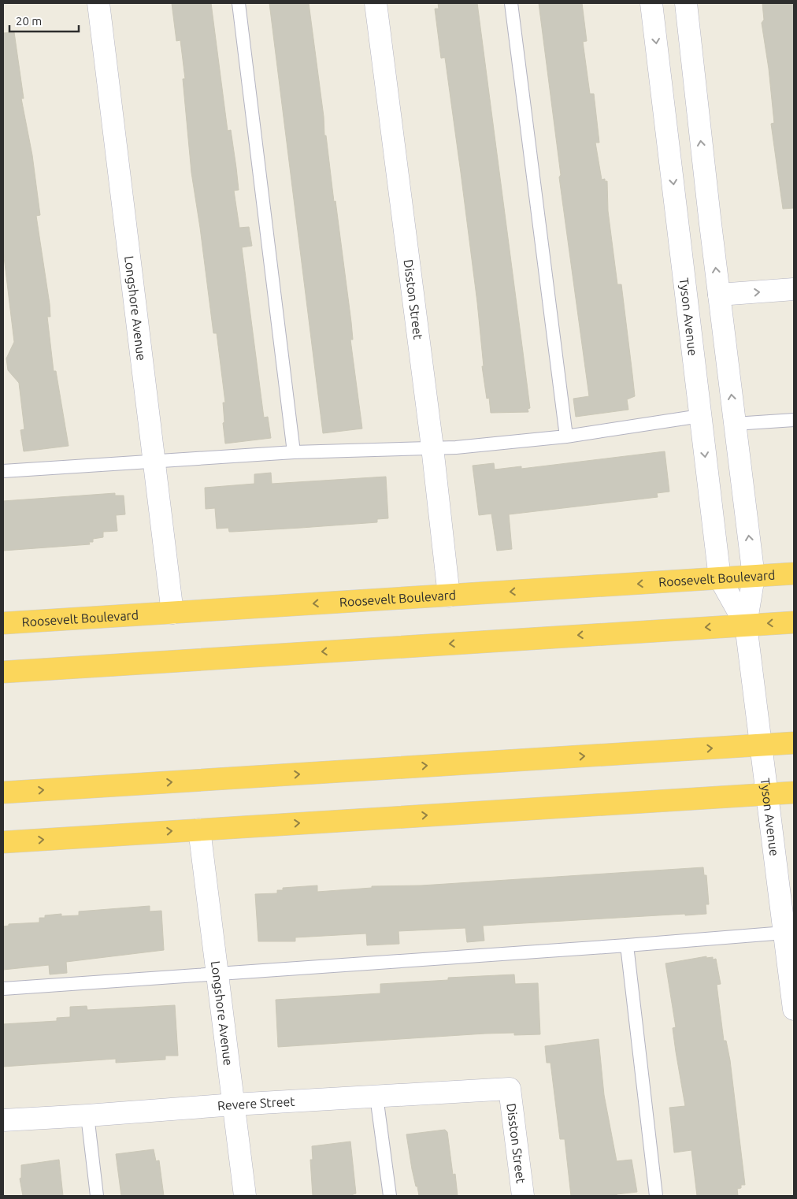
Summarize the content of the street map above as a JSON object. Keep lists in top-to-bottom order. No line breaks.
{"streets":{"highway":["Roosevelt Boulevard"],"street":["Disston Street","Longshore Avenue","Tyson Avenue","Revere Street"]},"crossings":[["Disston Street","Roosevelt Boulevard"],["Disston Street","Revere Street"],["Longshore Avenue","Roosevelt Boulevard"],["Longshore Avenue","Revere Street"],["Tyson Avenue","Roosevelt Boulevard"]],"scale_bar":"20 m"}
